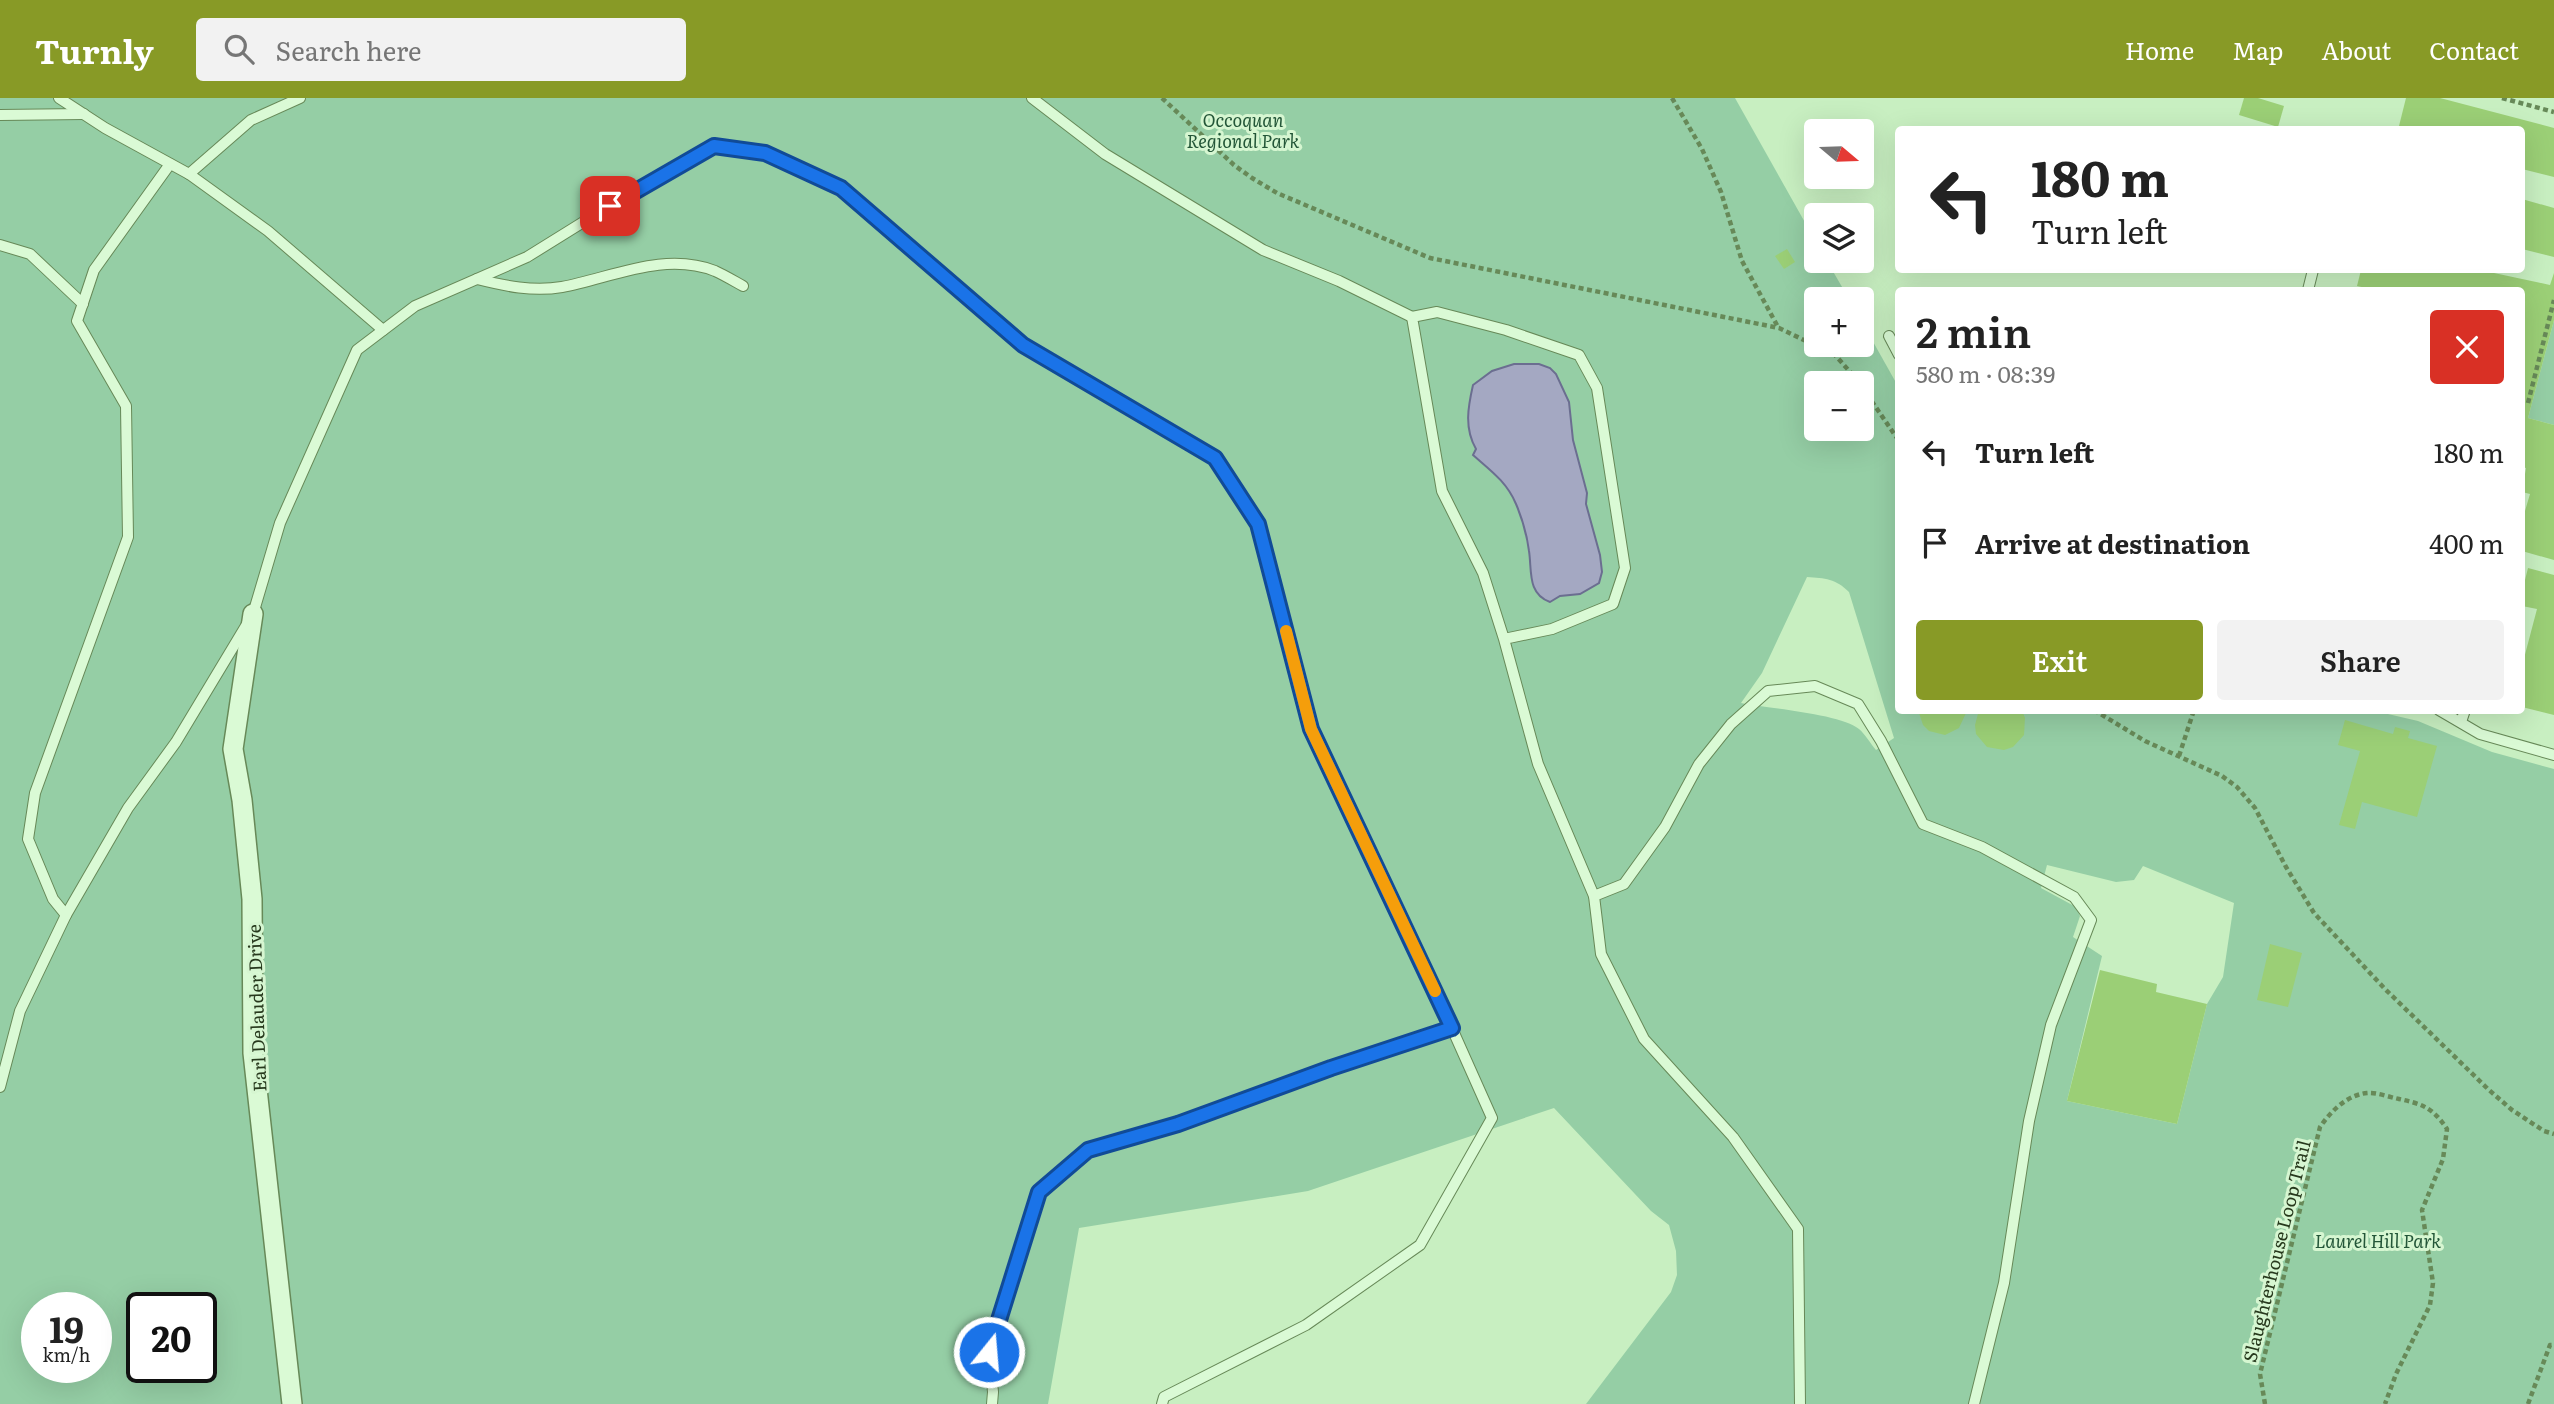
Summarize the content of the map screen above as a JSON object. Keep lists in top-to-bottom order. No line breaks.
{"streets":{"street":["Earl Delauder Drive"],"path":["Slaughterhouse Loop Trail"]},"parks":["Occoquan Regional Park","Laurel Hill Park"],"north":"right","page":{"header":"Turnly","search":"Search here","nav":["Home","Map","About","Contact"],"map_buttons":["+","−"],"turn":["180 m","Turn left"],"heading":["2 min","580 m · 08:39"],"list":[{"name":"Turn left","value":"180 m"},{"name":"Arrive at destination","value":"400 m"}],"buttons":["Exit","Share"],"speed":"19 km/h","limit":"20"}}
